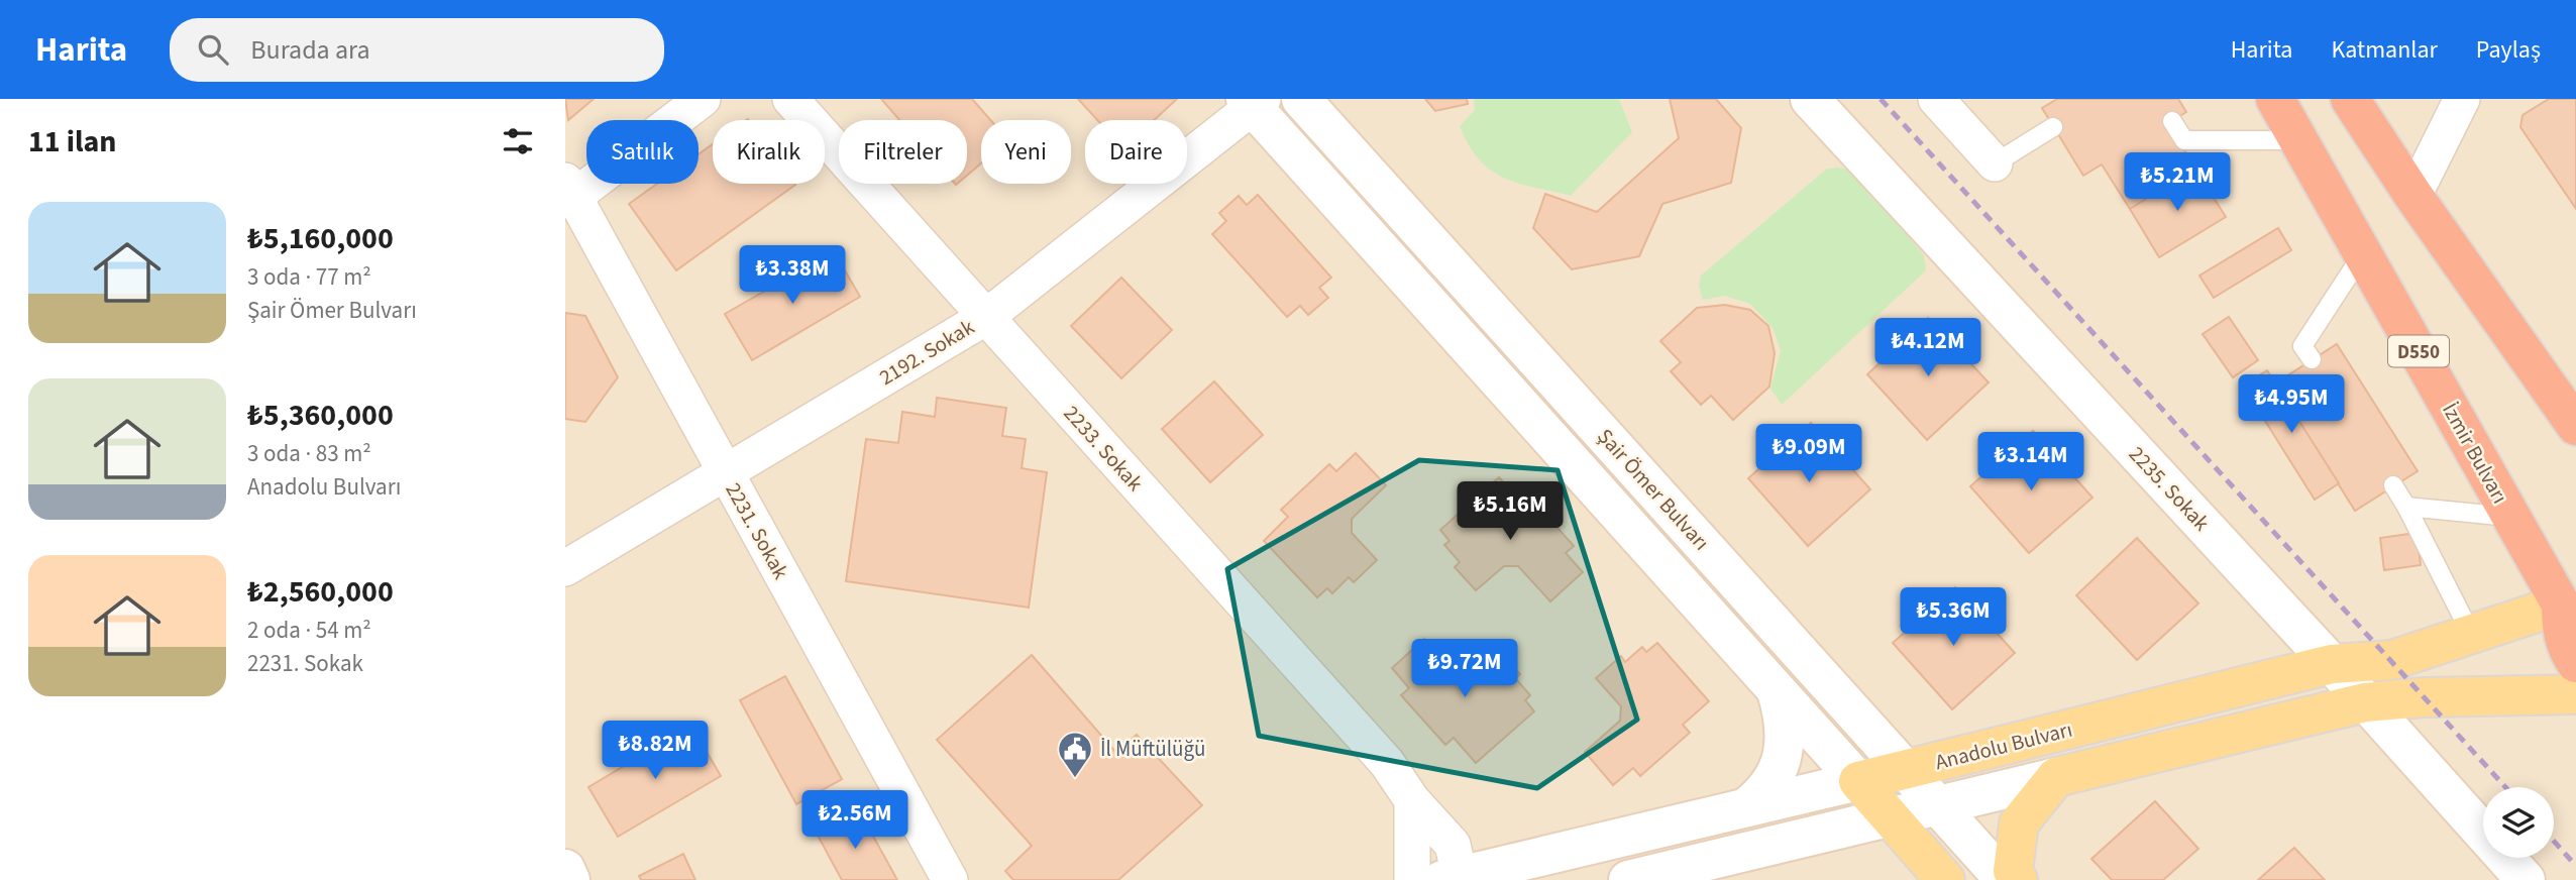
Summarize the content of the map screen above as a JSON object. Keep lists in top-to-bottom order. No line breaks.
{"streets":{"highway":["D550","İzmir Bulvarı"],"main road":["2235. Sokak","Şair Ömer Bulvarı","Anadolu Bulvarı"],"street":["2192. Sokak","2233. Sokak","2231. Sokak"]},"crossings":[["2192. Sokak","2233. Sokak"],["2192. Sokak","Şair Ömer Bulvarı"],["2192. Sokak","2231. Sokak"],["2233. Sokak","Anadolu Bulvarı"],["İzmir Bulvarı","Anadolu Bulvarı"],["2235. Sokak","Anadolu Bulvarı"],["Şair Ömer Bulvarı","Anadolu Bulvarı"]],"places":{"public building":["İl Müftülüğü"]},"page":{"header":"Harita","search":"Burada ara","nav":["Harita","Katmanlar","Paylaş"],"heading":"11 ilan","chip":["Satılık","Kiralık","Filtreler","Yeni","Daire"],"price":["₺5.21M","₺3.38M","₺4.12M","₺4.95M","₺9.09M","₺3.14M","₺5.16M","₺5.36M","₺9.72M","₺8.82M","₺2.56M"],"list":[{"name":"₺5,160,000","note":"3 oda · 77 m² · Şair Ömer Bulvarı"},{"name":"₺5,360,000","note":"3 oda · 83 m² · Anadolu Bulvarı"},{"name":"₺2,560,000","note":"2 oda · 54 m² · 2231. Sokak"}]}}
